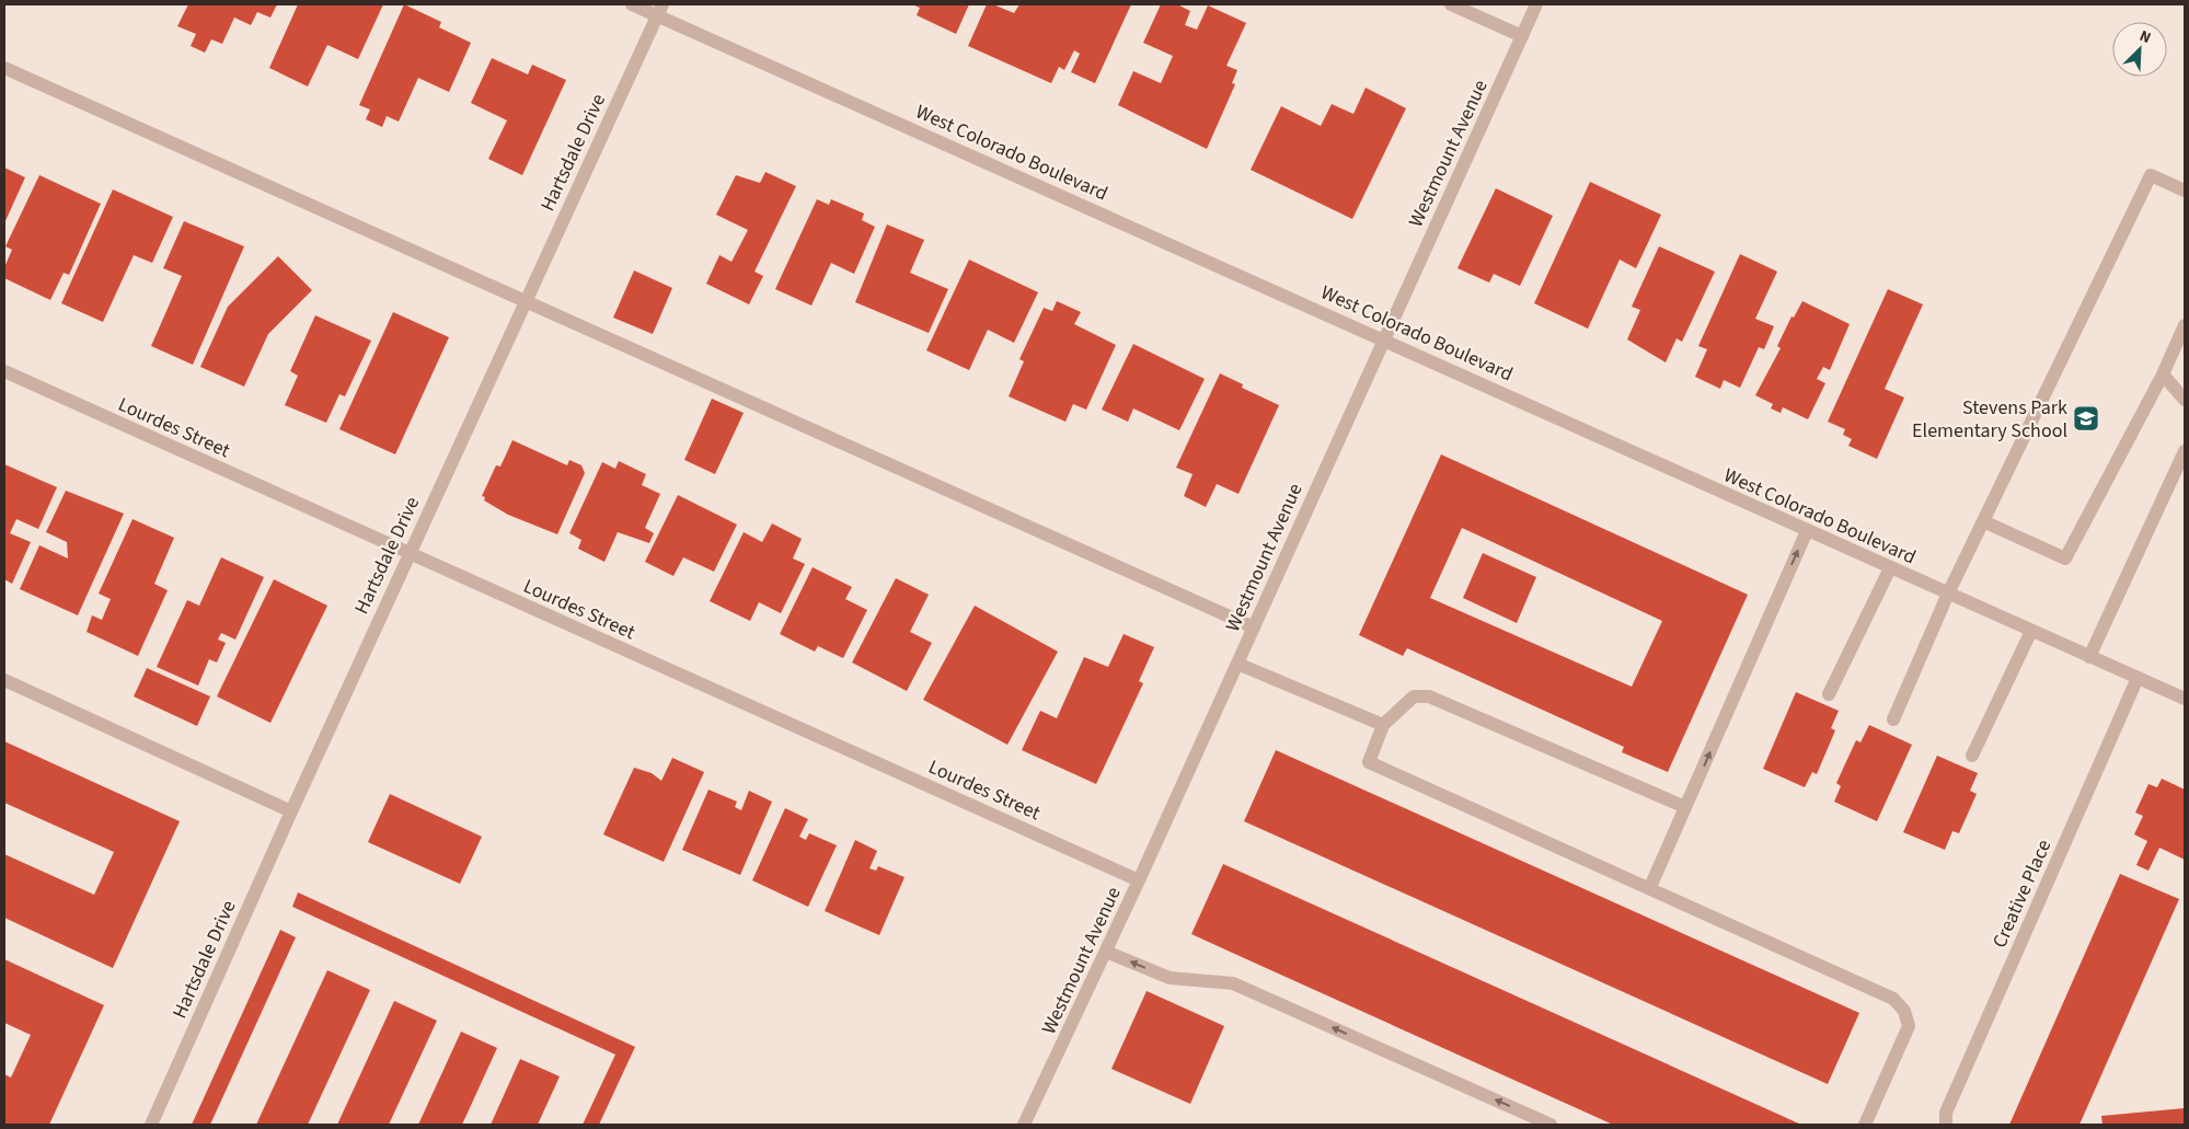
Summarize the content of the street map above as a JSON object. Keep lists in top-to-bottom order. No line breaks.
{"streets":{"street":["Hartsdale Drive","West Colorado Boulevard","Westmount Avenue","Lourdes Street","Creative Place"]},"crossings":[["Hartsdale Drive","West Colorado Boulevard"],["Hartsdale Drive","Lourdes Street"],["West Colorado Boulevard","Westmount Avenue"],["West Colorado Boulevard","Creative Place"],["Westmount Avenue","Lourdes Street"]],"places":{"school or university":["Stevens Park Elementary School"]},"north":"top right"}
